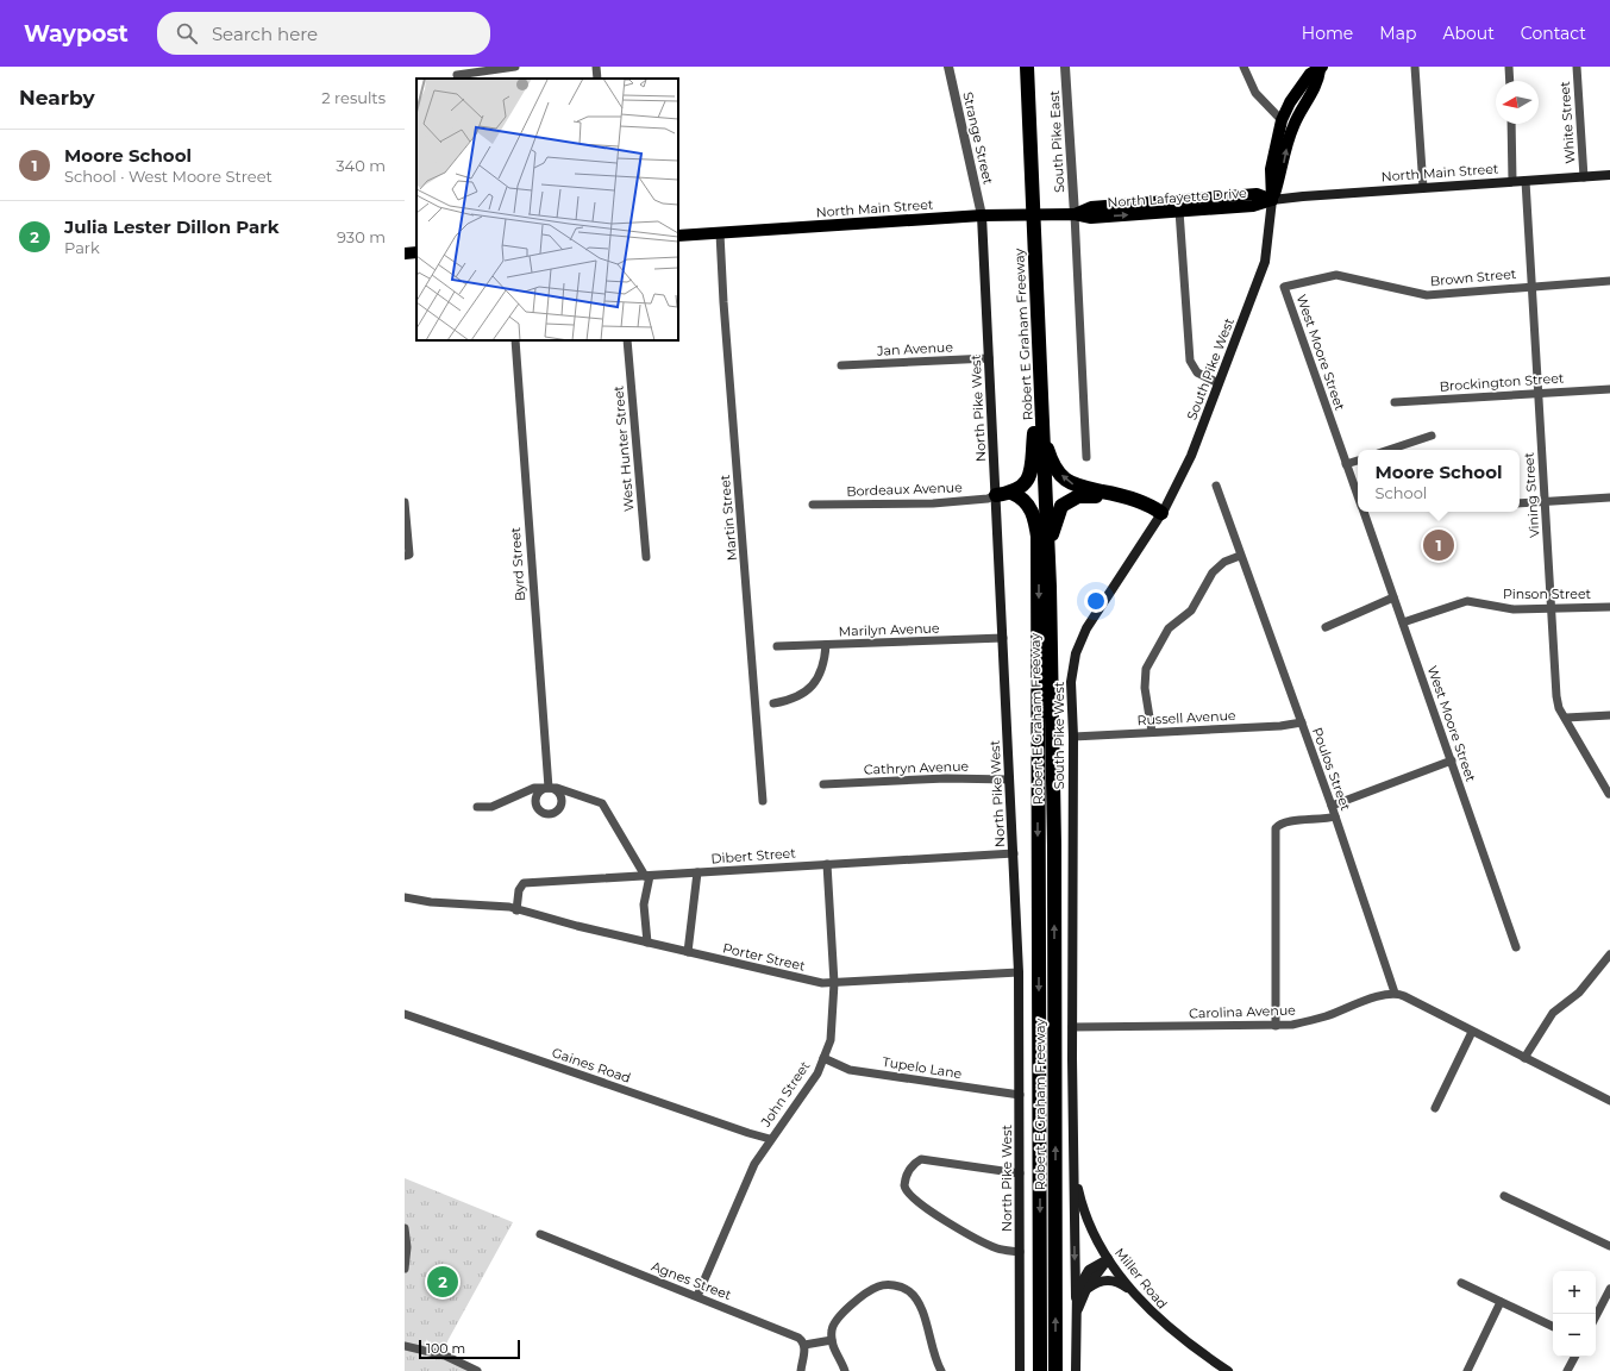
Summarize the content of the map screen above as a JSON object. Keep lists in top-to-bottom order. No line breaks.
{"streets":{"highway":["Robert E Graham Freeway"],"main road":["North Main Street","North Lafayette Drive","South Pike West","North Pike West","Miller Road"],"street":["White Street","Strange Street","South Pike East","Brown Street","Jan Avenue","West Moore Street","Brockington Street","West Hunter Street","Bordeaux Avenue","Vining Street","Martin Street","Byrd Street","Pinson Street","Marilyn Avenue","Russell Avenue","Cathryn Avenue","Poulos Street","Dibert Street","Porter Street","Carolina Avenue","Gaines Road","Tupelo Lane","John Street","Agnes Street"]},"crossings":[["White Street","North Main Street"],["Strange Street","North Main Street"],["Strange Street","North Pike West"],["South Pike East","North Main Street"],["South Pike East","North Lafayette Drive"],["North Main Street","North Lafayette Drive"],["North Main Street","South Pike West"],["North Main Street","North Pike West"],["North Main Street","Vining Street"],["North Main Street","Martin Street"],["North Lafayette Drive","South Pike West"],["Brown Street","West Moore Street"],["Brown Street","Vining Street"],["Jan Avenue","North Pike West"],["West Moore Street","Pinson Street"],["South Pike West","Russell Avenue"],["South Pike West","Carolina Avenue"],["South Pike West","Miller Road"],["Brockington Street","Vining Street"],["North Pike West","Bordeaux Avenue"],["North Pike West","Marilyn Avenue"],["North Pike West","Cathryn Avenue"],["North Pike West","Dibert Street"],["North Pike West","Porter Street"],["North Pike West","Tupelo Lane"],["Vining Street","Pinson Street"],["Russell Avenue","Poulos Street"],["Poulos Street","Carolina Avenue"],["Dibert Street","Porter Street"],["Dibert Street","John Street"],["Porter Street","John Street"],["Gaines Road","John Street"],["Tupelo Lane","John Street"],["John Street","Agnes Street"]],"scale_bar":"100 m","north":"left","page":{"header":"Waypost","search":"Search here","nav":["Home","Map","About","Contact"],"heading":["Nearby","2 results"],"list":[{"mark":"1","name":"Moore School","note":"School · West Moore Street","value":"340 m"},{"mark":"2","name":"Julia Lester Dillon Park","note":"Park","value":"930 m"}],"popup":["Moore School","School"],"pins":["1","2"],"map_buttons":["+","−"],"scale":"100 m"}}
